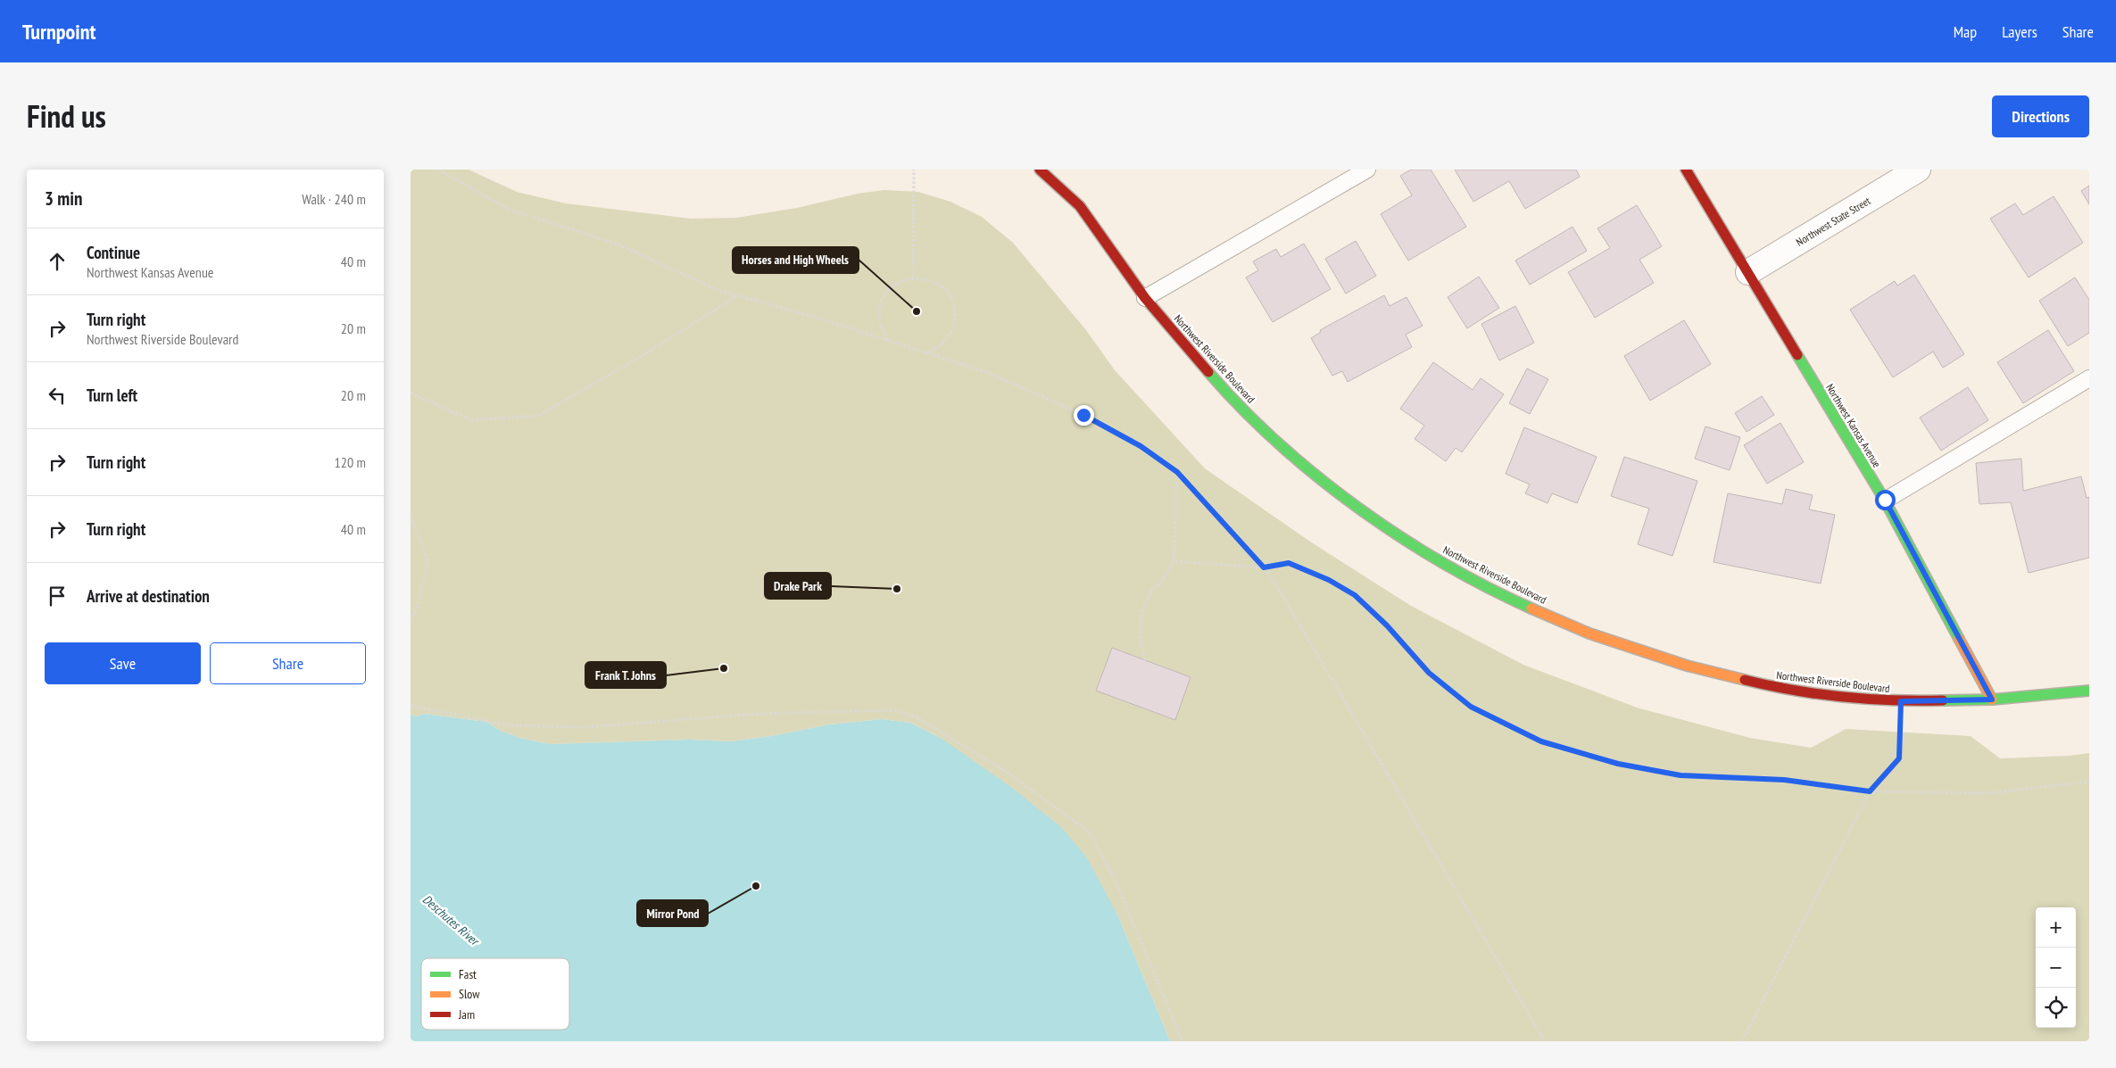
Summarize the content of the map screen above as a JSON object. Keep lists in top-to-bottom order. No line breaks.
{"streets":{"street":["Northwest State Street","Northwest Riverside Boulevard","Northwest Kansas Avenue"]},"crossings":[["Northwest State Street","Northwest Kansas Avenue"],["Northwest Riverside Boulevard","Northwest Kansas Avenue"]],"water":["Deschutes River"],"places":["Horses and High Wheels","Drake Park","Frank T. Johns","Mirror Pond"],"legend":["Fast","Slow","Jam"],"page":{"header":"Turnpoint","nav":["Map","Layers","Share"],"title":"Find us","buttons":["Directions",["Save","Share"]],"heading":["3 min","Walk · 240 m"],"list":[["Continue","Northwest Kansas Avenue","40 m"],["Turn right","Northwest Riverside Boulevard","20 m"],["Turn left","20 m"],["Turn right","120 m"],["Turn right","40 m"],"Arrive at destination"],"map_buttons":["+","−"]}}
